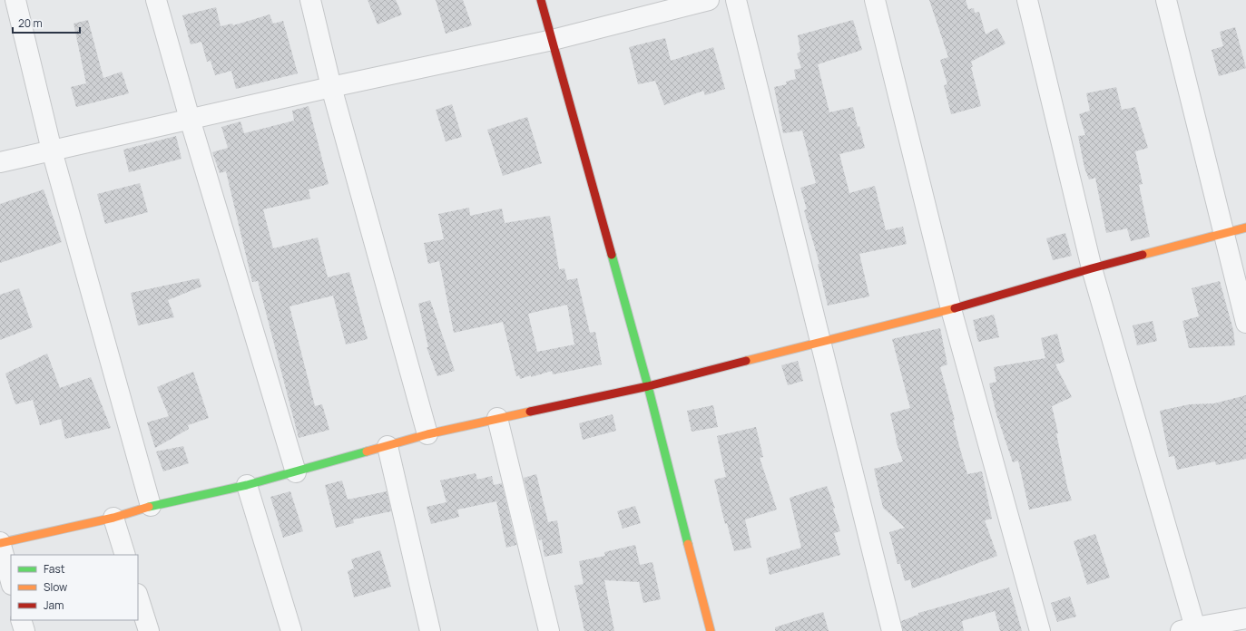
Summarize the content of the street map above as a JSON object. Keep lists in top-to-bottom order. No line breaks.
{"legend":["Fast","Slow","Jam"],"scale_bar":"20 m"}
